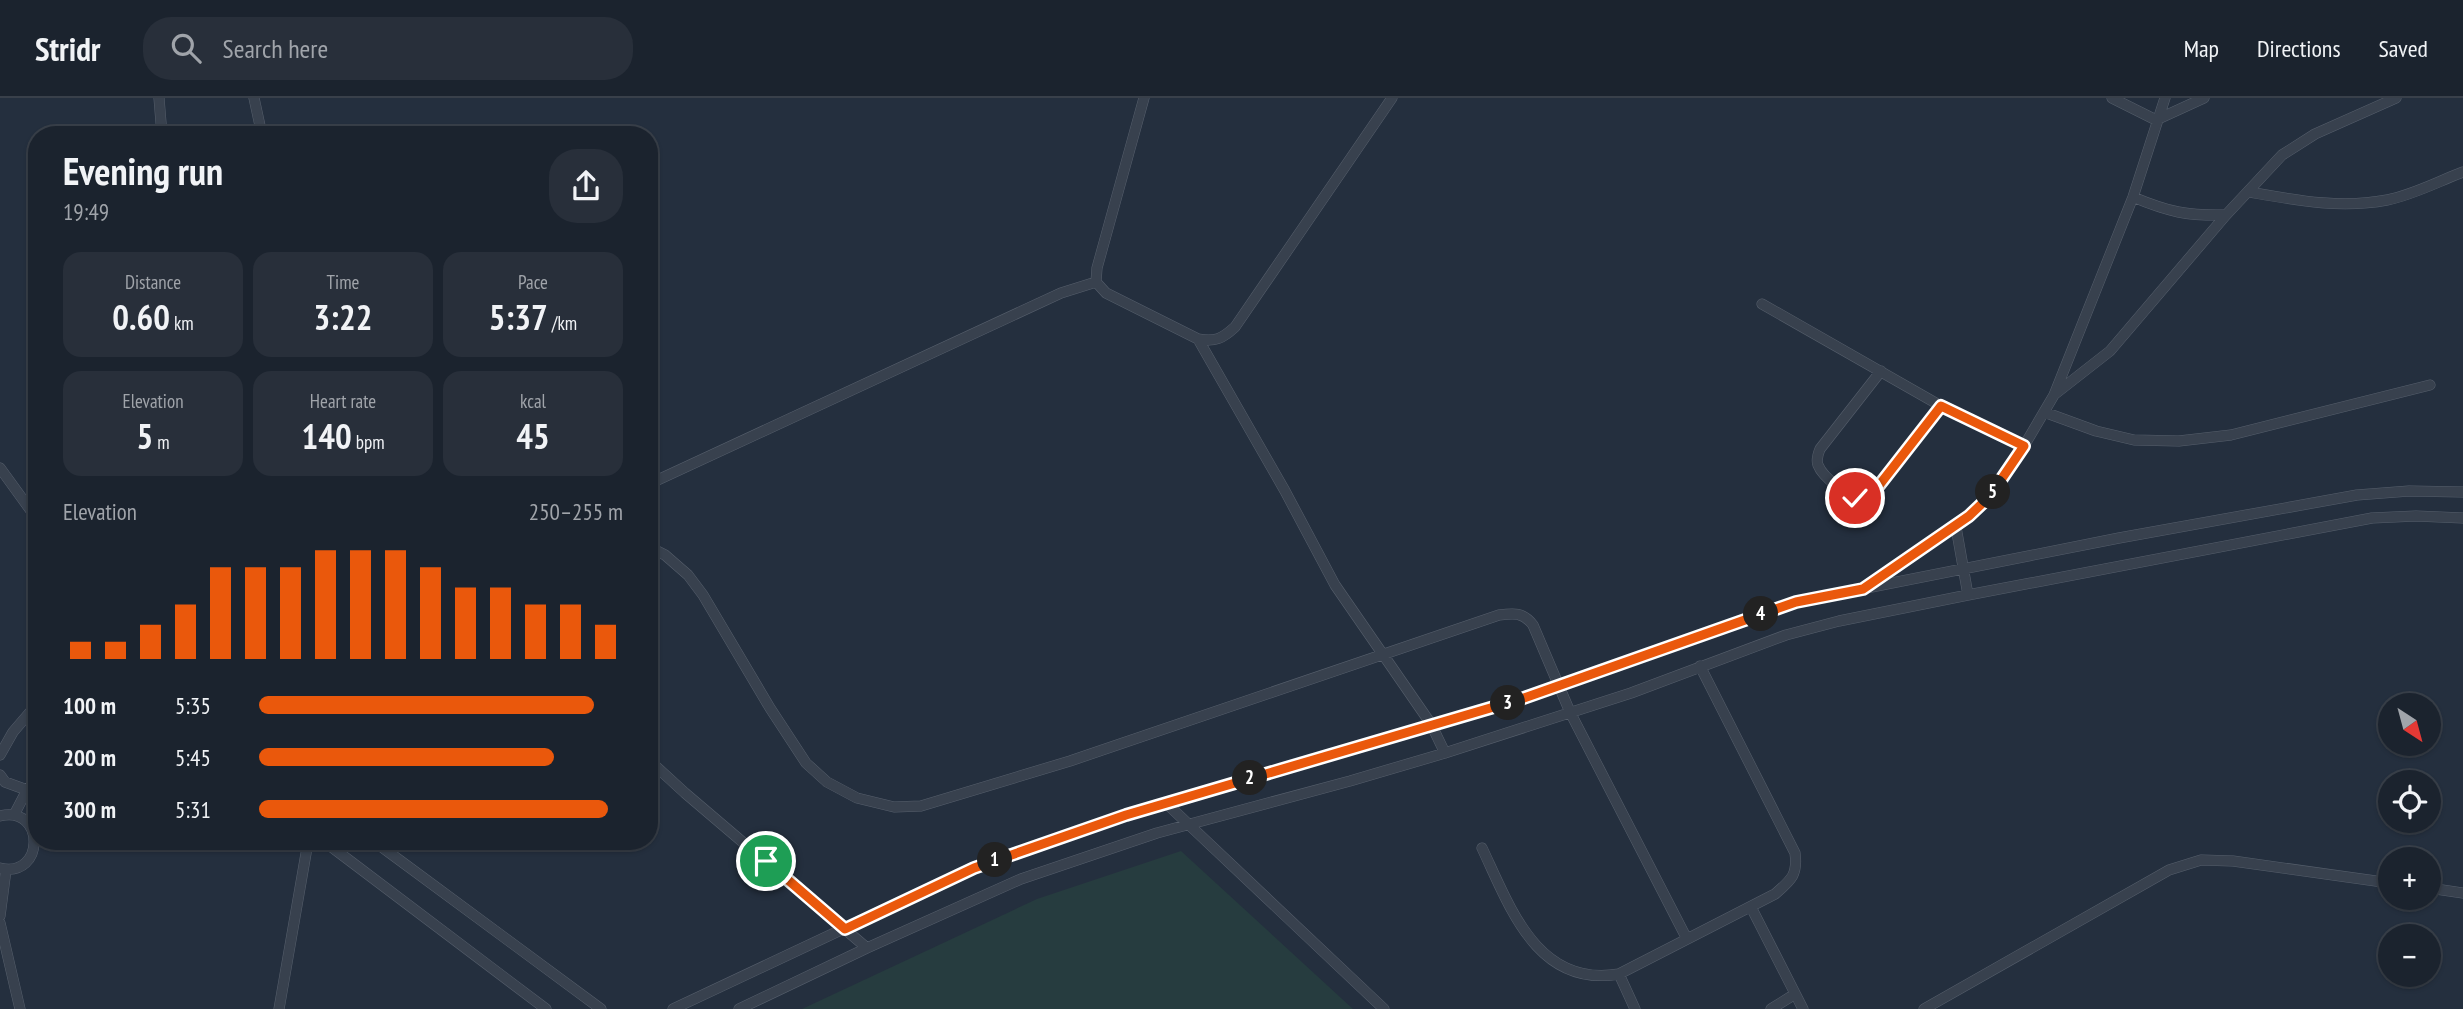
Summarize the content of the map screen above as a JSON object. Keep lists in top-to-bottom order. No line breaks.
{"north":"bottom right","page":{"header":"Stridr","search":"Search here","nav":["Map","Directions","Saved"],"heading":["Evening run","19:49"],"stats":[["Distance","0.60 km"],["Time","3:22"],["Pace","5:37 /km"],["Elevation","5 m"],["Heart rate","140 bpm"],["kcal","45"]],"pins":["5","4","3","2","1"],"chart":["Elevation","250–255 m"],"list":[{"name":"100 m","note":"5:35"},{"name":"200 m","note":"5:45"},{"name":"300 m","note":"5:31"}],"map_buttons":["+","−"]}}
